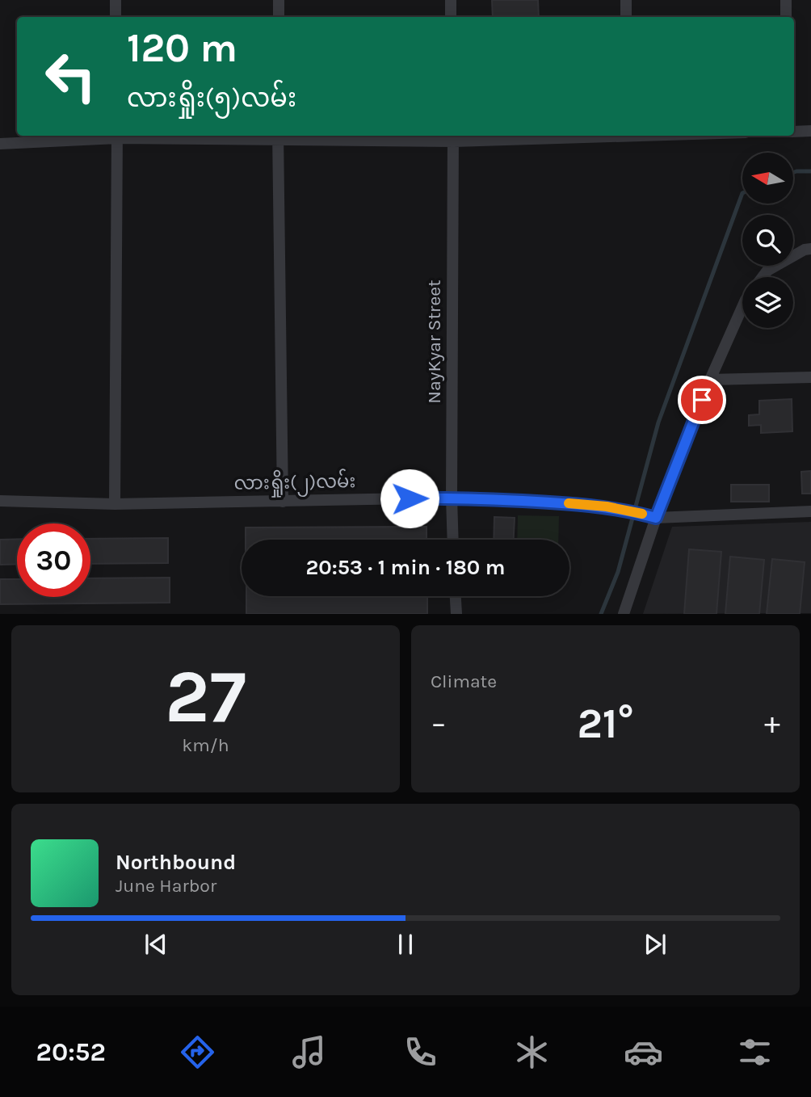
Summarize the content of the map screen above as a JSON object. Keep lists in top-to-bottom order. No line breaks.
{"streets":{"street":["NayKyar Street","လားရှိုး(၂)လမ်း"]},"crossings":[["NayKyar Street","လားရှိုး(၂)လမ်း"]],"north":"left","page":{"turn":["120 m","လားရှိုး(၅)လမ်း"],"limit":"30","trip":"20:53 · 1 min · 180 m","tile":[["27","km/h"],"Climate"],"heat":["−","21°","+"],"song":["Northbound","June Harbor"],"tabs":"20:52"}}
